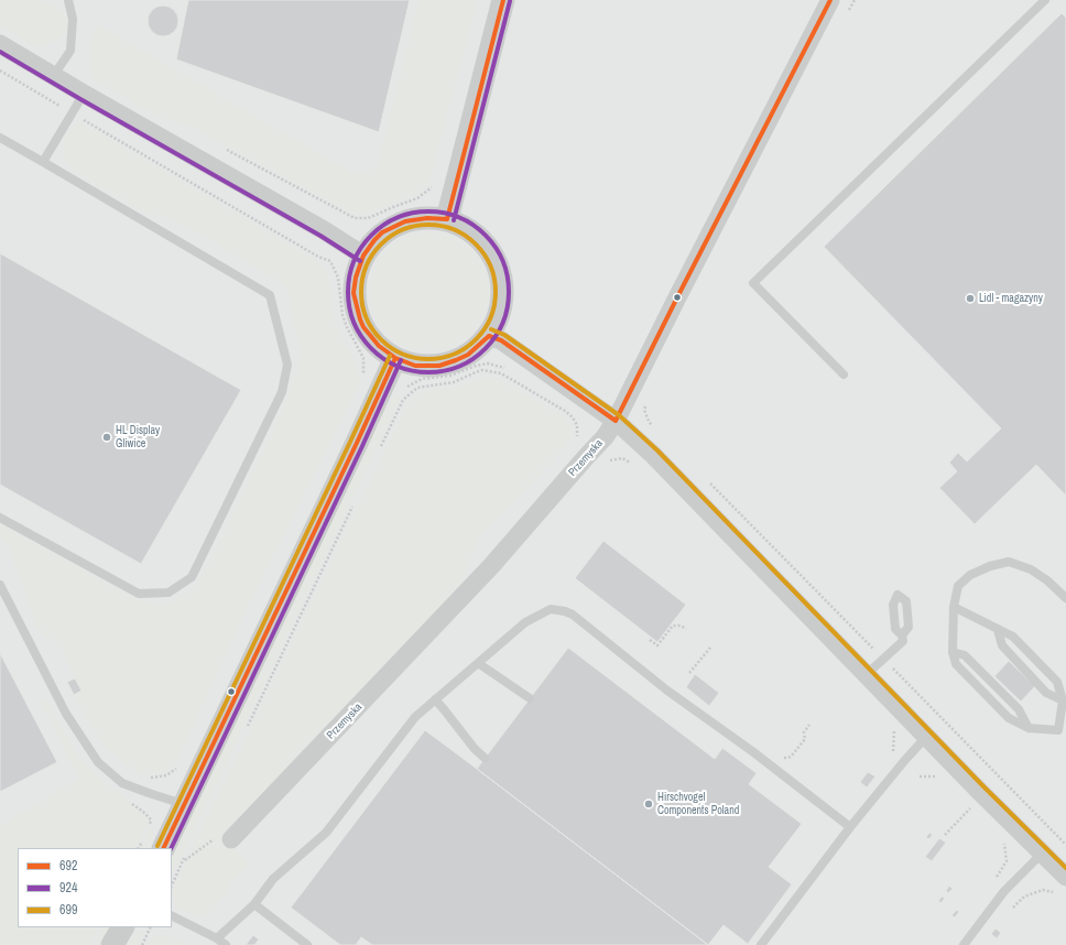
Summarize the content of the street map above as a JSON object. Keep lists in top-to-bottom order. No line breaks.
{"streets":{"street":["Przemyska"]},"places":["Lidl - magazyny","HL Display Gliwice","Hirschvogel Components Poland"],"lines":["transit line 692","transit line 924","transit line 699"],"legend":["692","924","699"]}
